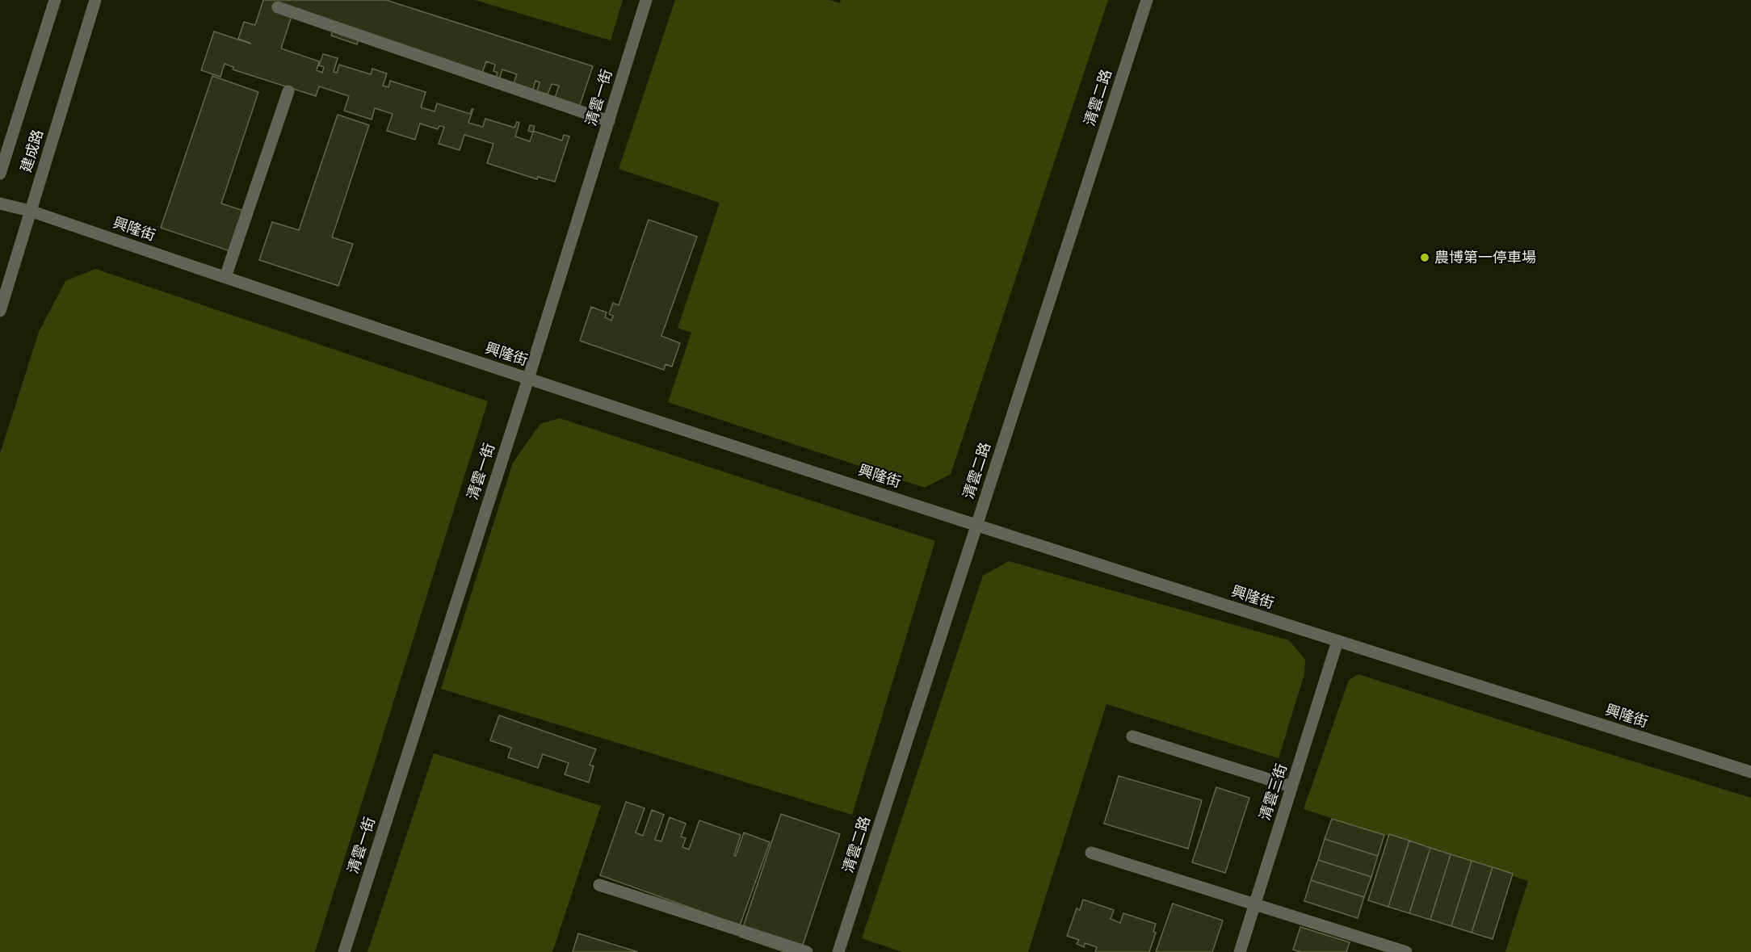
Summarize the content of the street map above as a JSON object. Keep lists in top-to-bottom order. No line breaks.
{"streets":{"street":["清雲一街","清雲二路","建成路","興隆街","清雲三街"]},"crossings":[["清雲一街","興隆街"],["清雲二路","興隆街"],["建成路","興隆街"],["興隆街","清雲三街"]],"places":["農博第一停車場"]}
